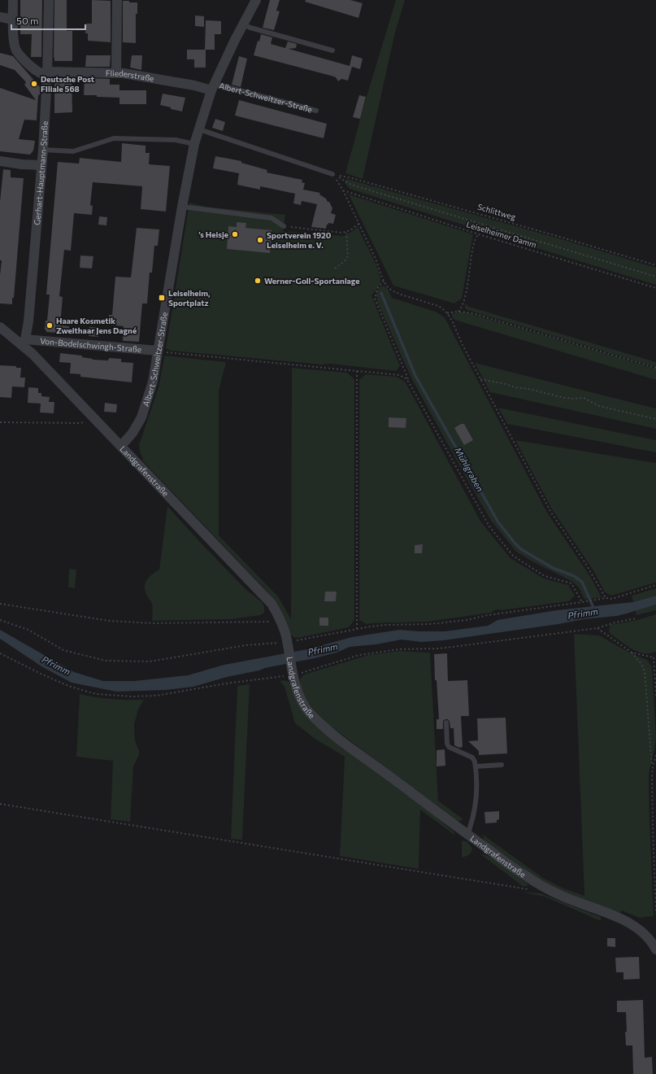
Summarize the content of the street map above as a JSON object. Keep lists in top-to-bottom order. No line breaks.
{"streets":{"street":["Fliederstraße","Albert-Schweitzer-Straße","Gerhart-Hauptmann-Straße","Von-Bodelschwingh-Straße","Landgrafenstraße"],"path":["Schlittweg","Leiselheimer Damm"]},"crossings":[["Fliederstraße","Albert-Schweitzer-Straße"],["Fliederstraße","Gerhart-Hauptmann-Straße"],["Albert-Schweitzer-Straße","Von-Bodelschwingh-Straße"],["Albert-Schweitzer-Straße","Landgrafenstraße"],["Gerhart-Hauptmann-Straße","Von-Bodelschwingh-Straße"],["Gerhart-Hauptmann-Straße","Landgrafenstraße"],["Von-Bodelschwingh-Straße","Landgrafenstraße"]],"water":["Mühlgraben","Pfrimm"],"places":{"other":["Deutsche Post FIliale 568","’s Heisje","Sportverein 1920 Leiselheim e. V.","Werner-Goll-Sportanlage","Haare Kosmetik Zweithaar Jens Dagné"],"transit":["Leiselheim, Sportplatz"]},"scale_bar":"50 m"}
